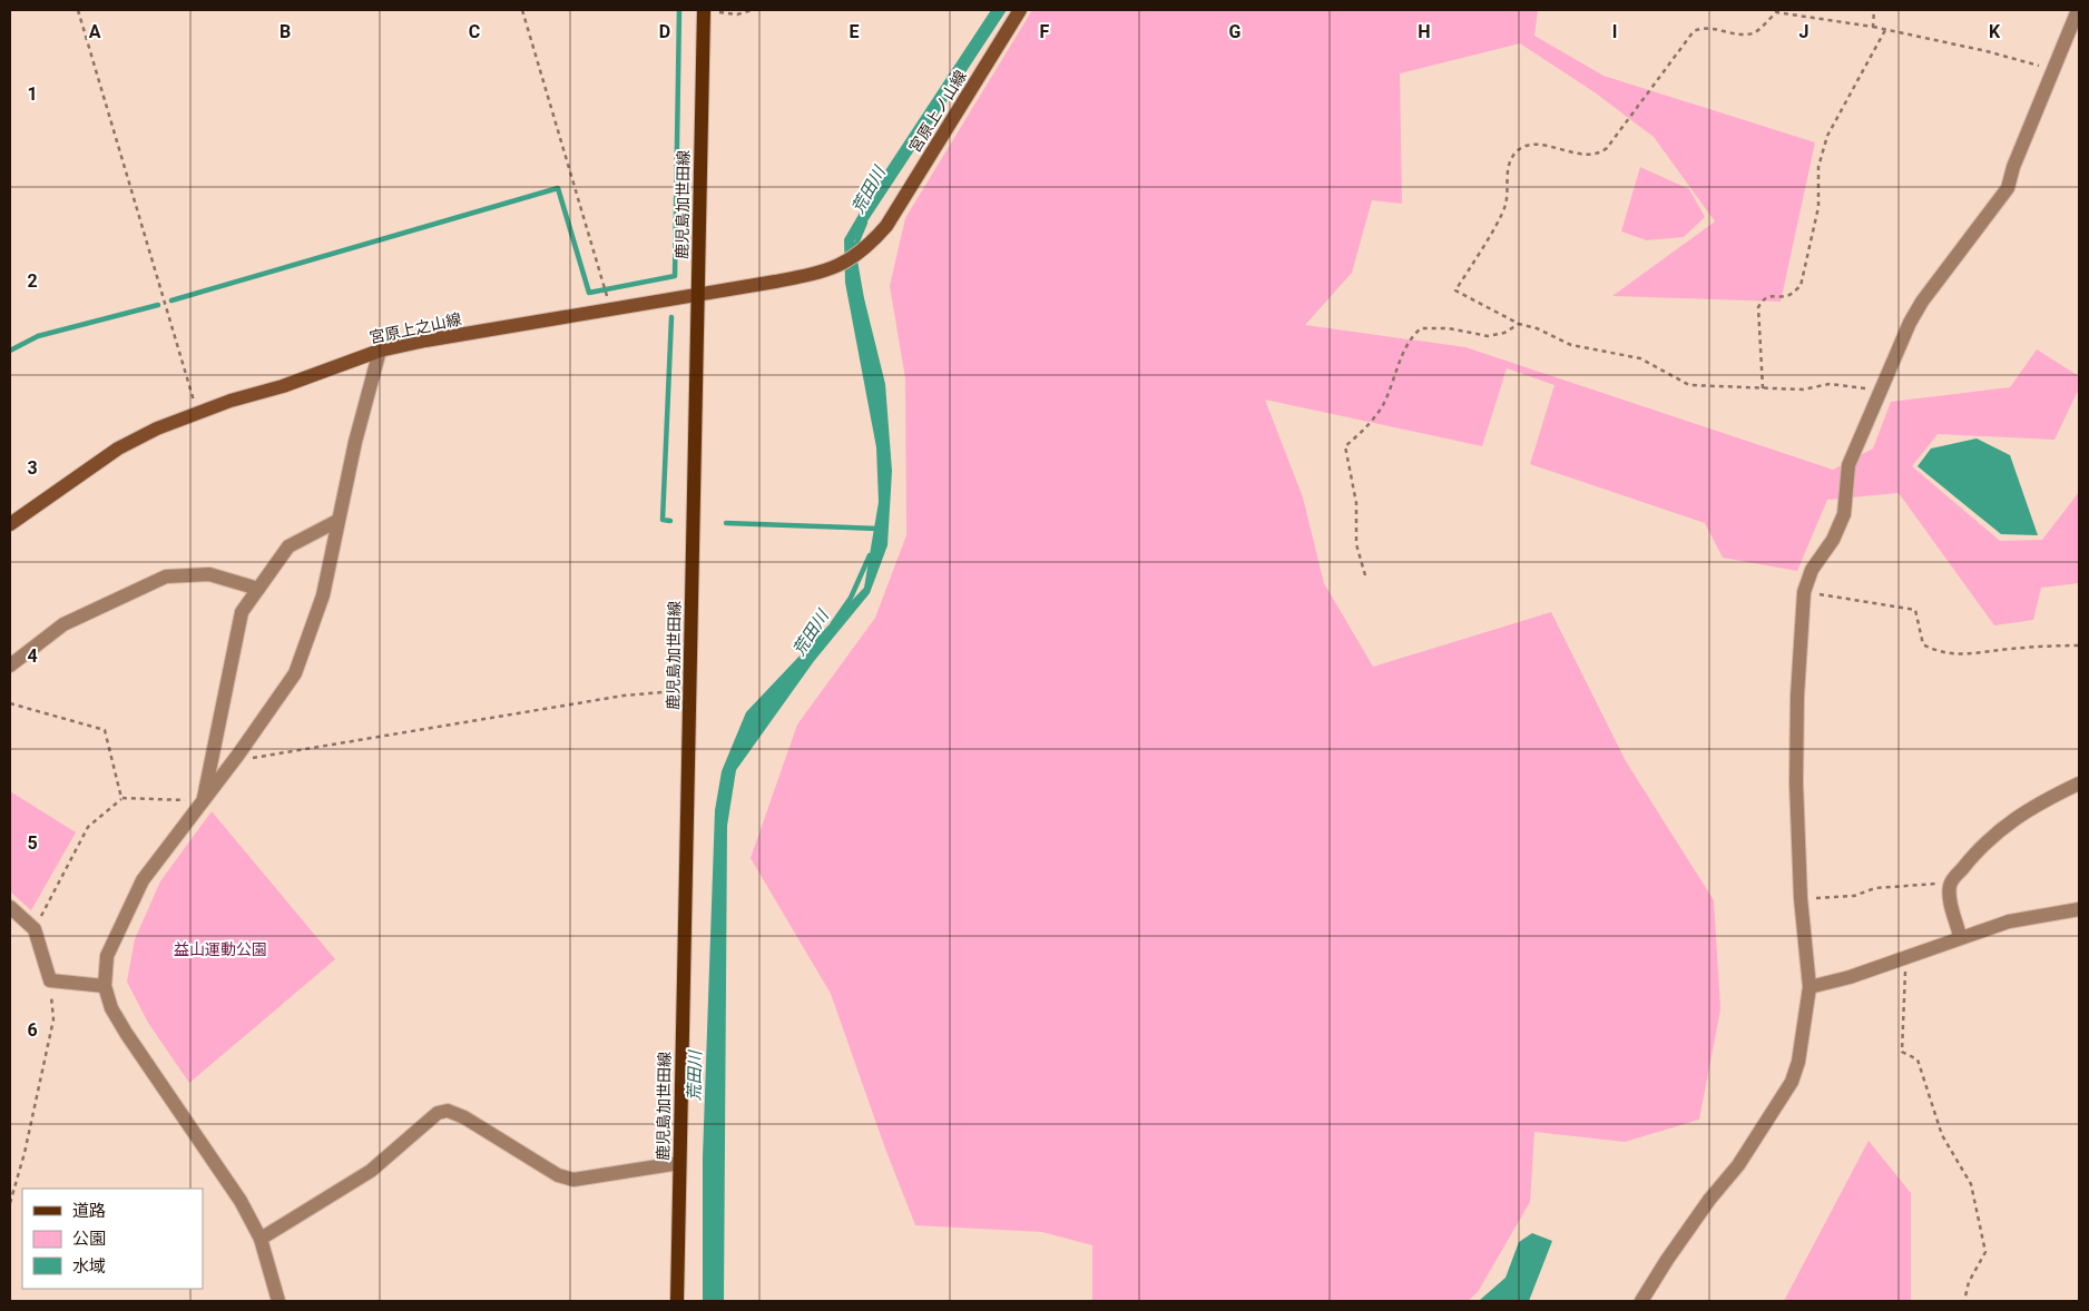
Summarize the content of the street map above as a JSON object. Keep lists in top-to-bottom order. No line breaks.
{"streets":{"main road":["鹿児島加世田線"],"street":["宮原上ノ山線","宮原上之山線"]},"crossings":[["宮原上ノ山線","宮原上之山線"],["鹿児島加世田線","宮原上之山線"]],"water":["荒田川"],"parks":["益山運動公園"],"legend":["道路","公園","水域"],"grid":{"columns":["A","B","C","D","E","F","G","H","I","J","K"],"rows":["1","2","3","4","5","6"]}}
